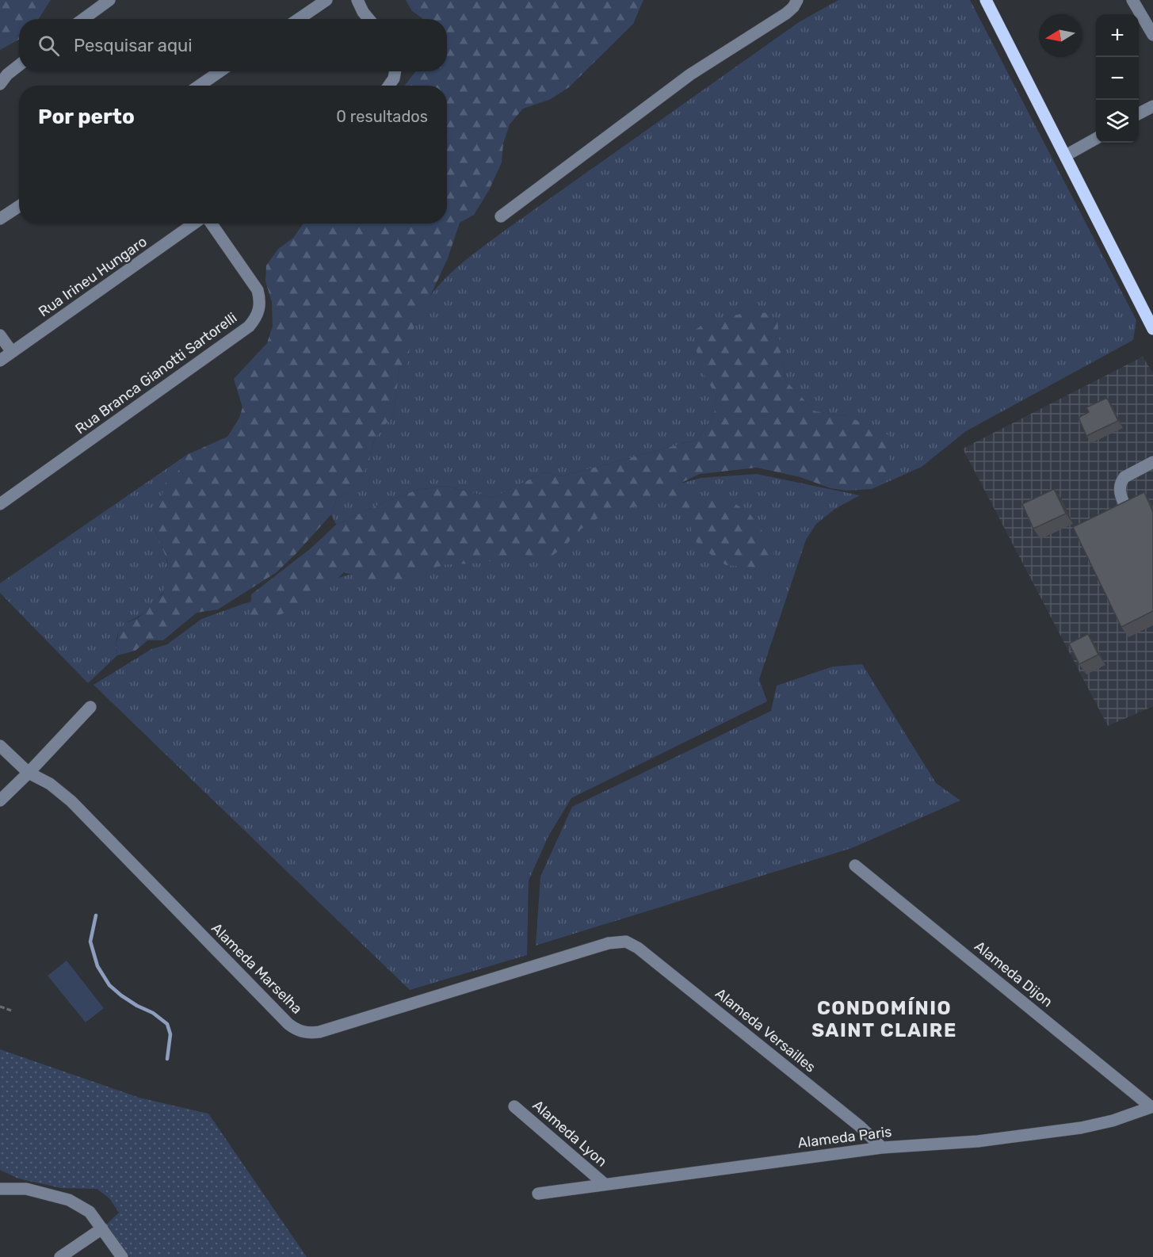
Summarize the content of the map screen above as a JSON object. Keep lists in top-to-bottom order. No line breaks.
{"streets":{"street":["Rua Irineu Hungaro","Rua Branca Gianotti Sartorelli","Alameda Marselha","Alameda Dijon","Alameda Versailles","Alameda Lyon","Alameda Paris"]},"crossings":[["Alameda Marselha","Alameda Versailles"],["Alameda Dijon","Alameda Paris"],["Alameda Versailles","Alameda Paris"],["Alameda Lyon","Alameda Paris"]],"districts":["CONDOMÍNIO SAINT CLAIRE"],"north":"left","page":{"map_buttons":["+","−"],"search":"Pesquisar aqui","heading":["Por perto","0 resultados"]}}
